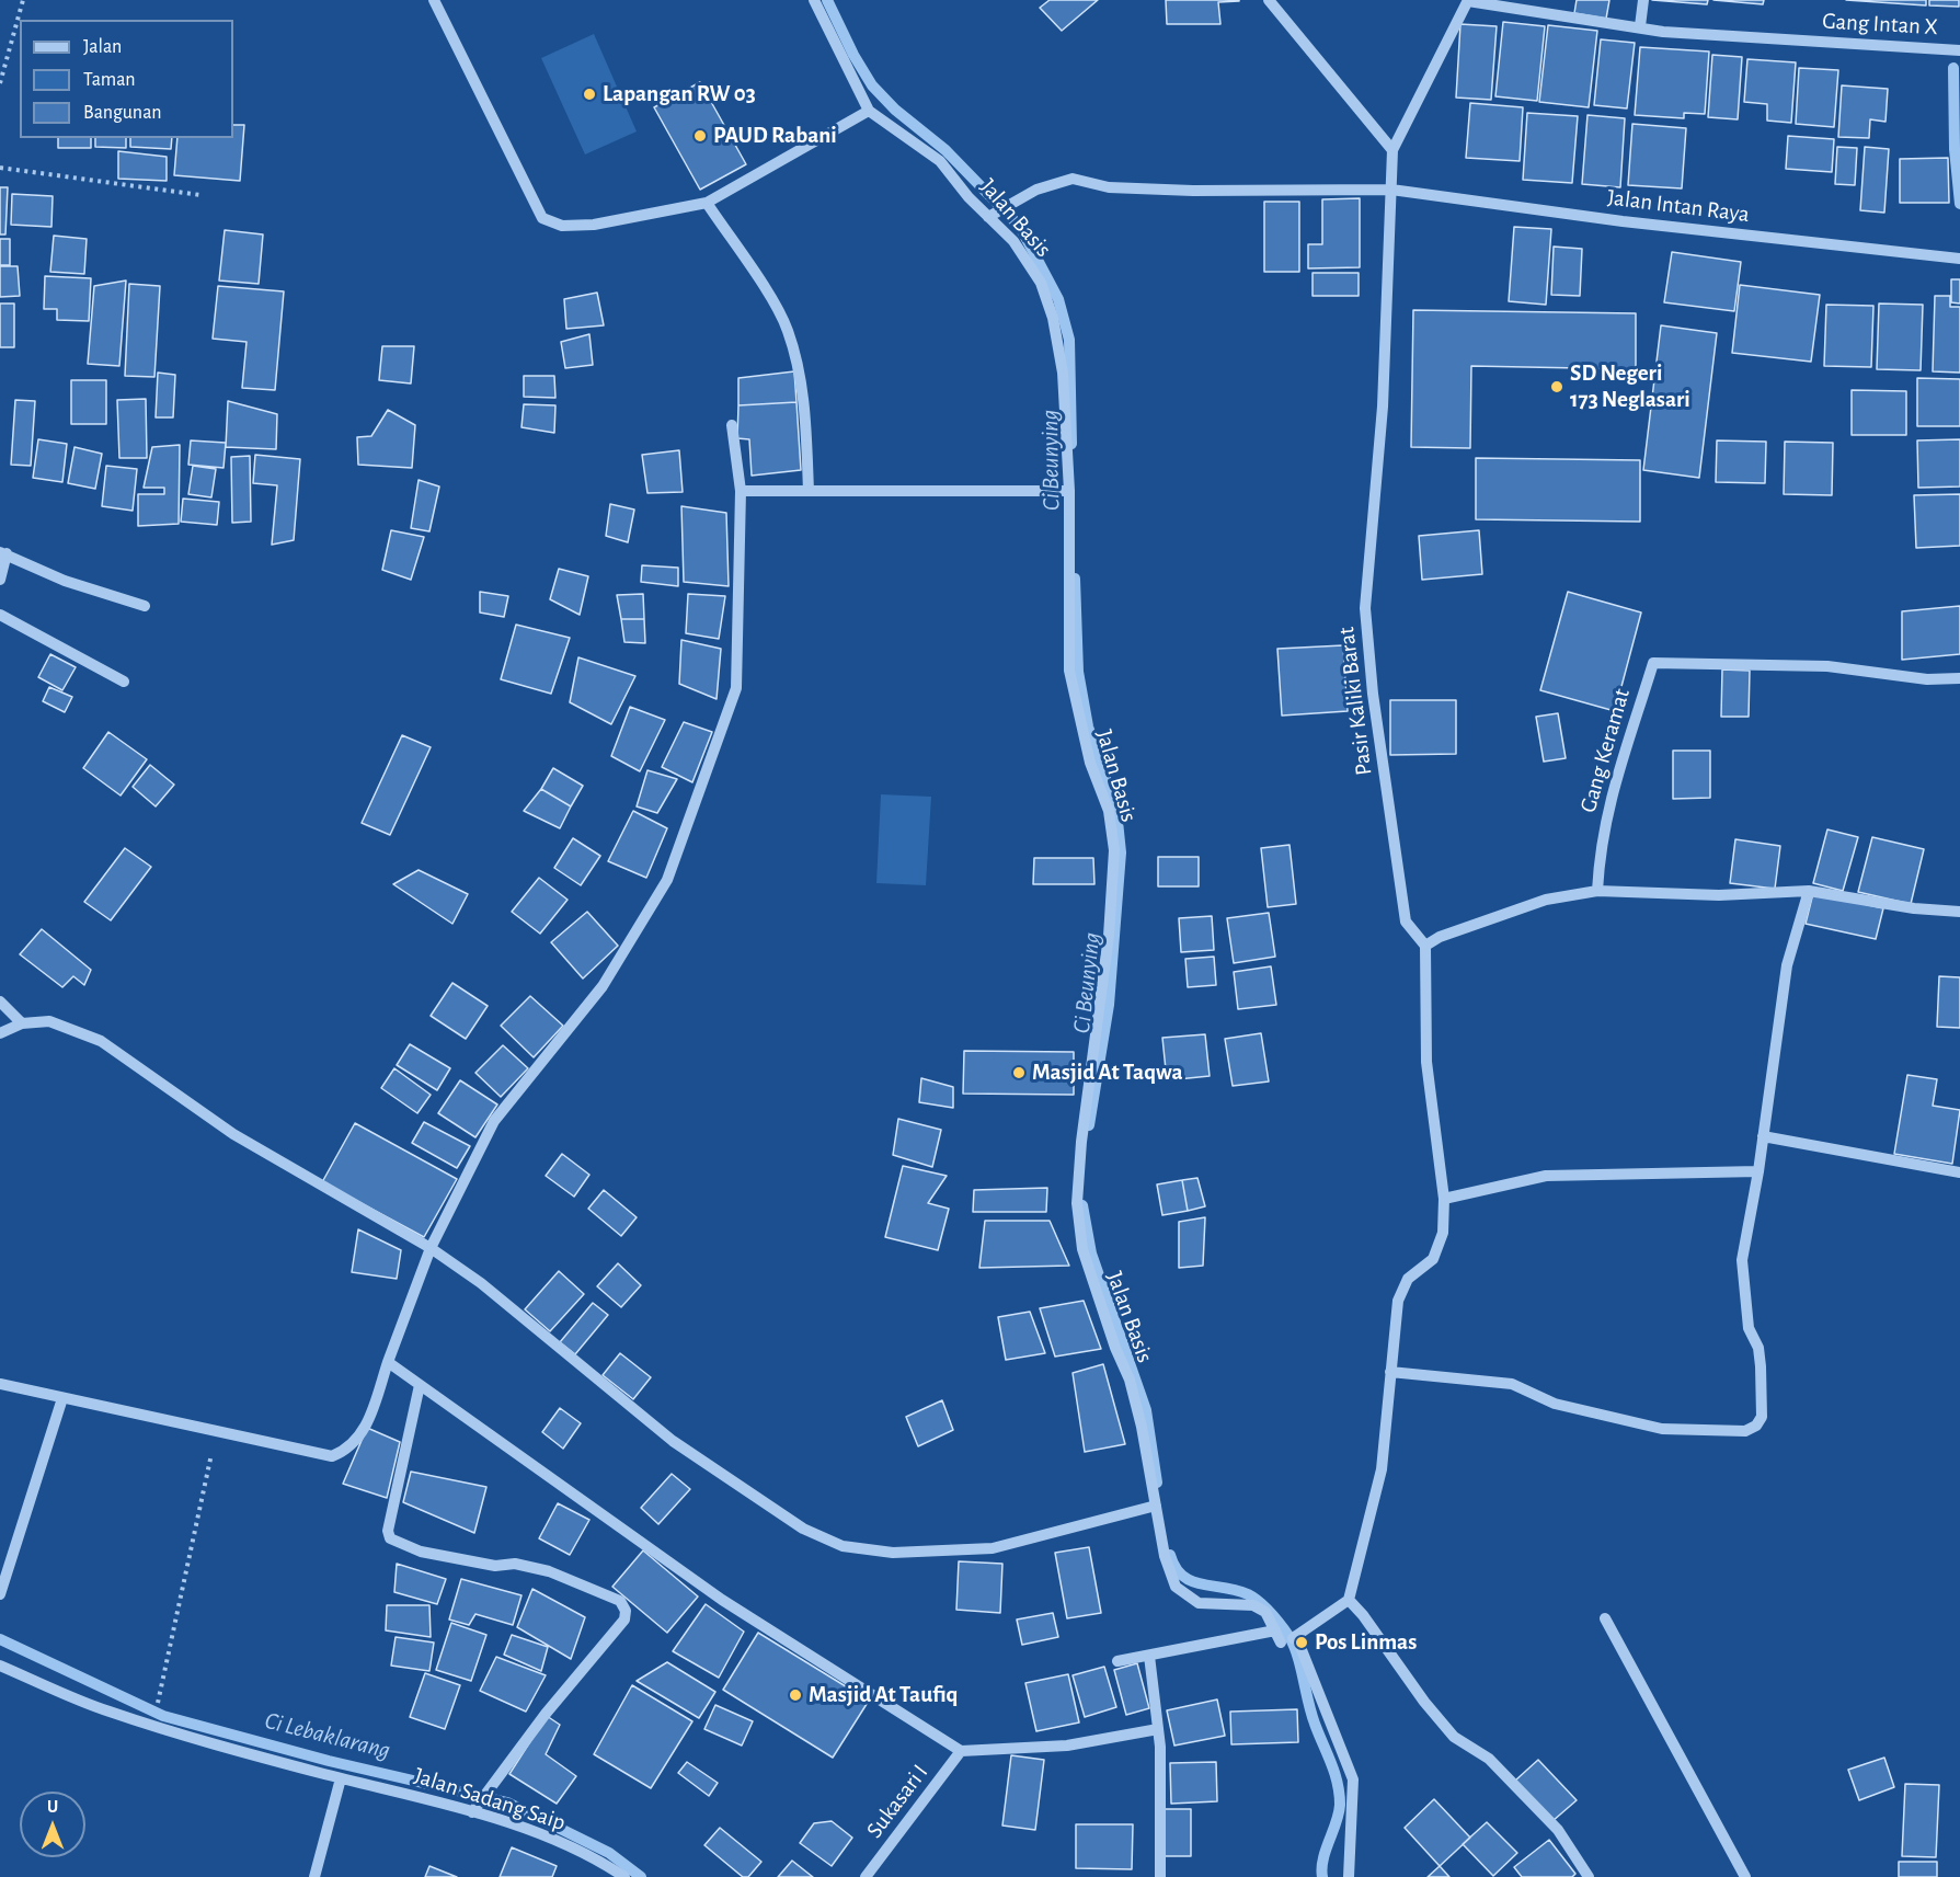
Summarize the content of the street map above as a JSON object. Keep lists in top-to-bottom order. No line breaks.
{"streets":{"street":["Gang Intan X","Jalan Intan Raya","Jalan Basis","Pasir Kaliki Barat","Gang Keramat","Jalan Sadang Saip","Sukasari I"]},"crossings":[["Jalan Intan Raya","Jalan Basis"],["Jalan Intan Raya","Pasir Kaliki Barat"]],"water":["Ci Beunying","Ci Lebaklarang"],"places":["Lapangan RW 03","PAUD Rabani","SD Negeri 173 Neglasari","Masjid At Taqwa","Pos Linmas","Masjid At Taufiq"],"legend":["Jalan","Taman","Bangunan"],"north":"top"}
